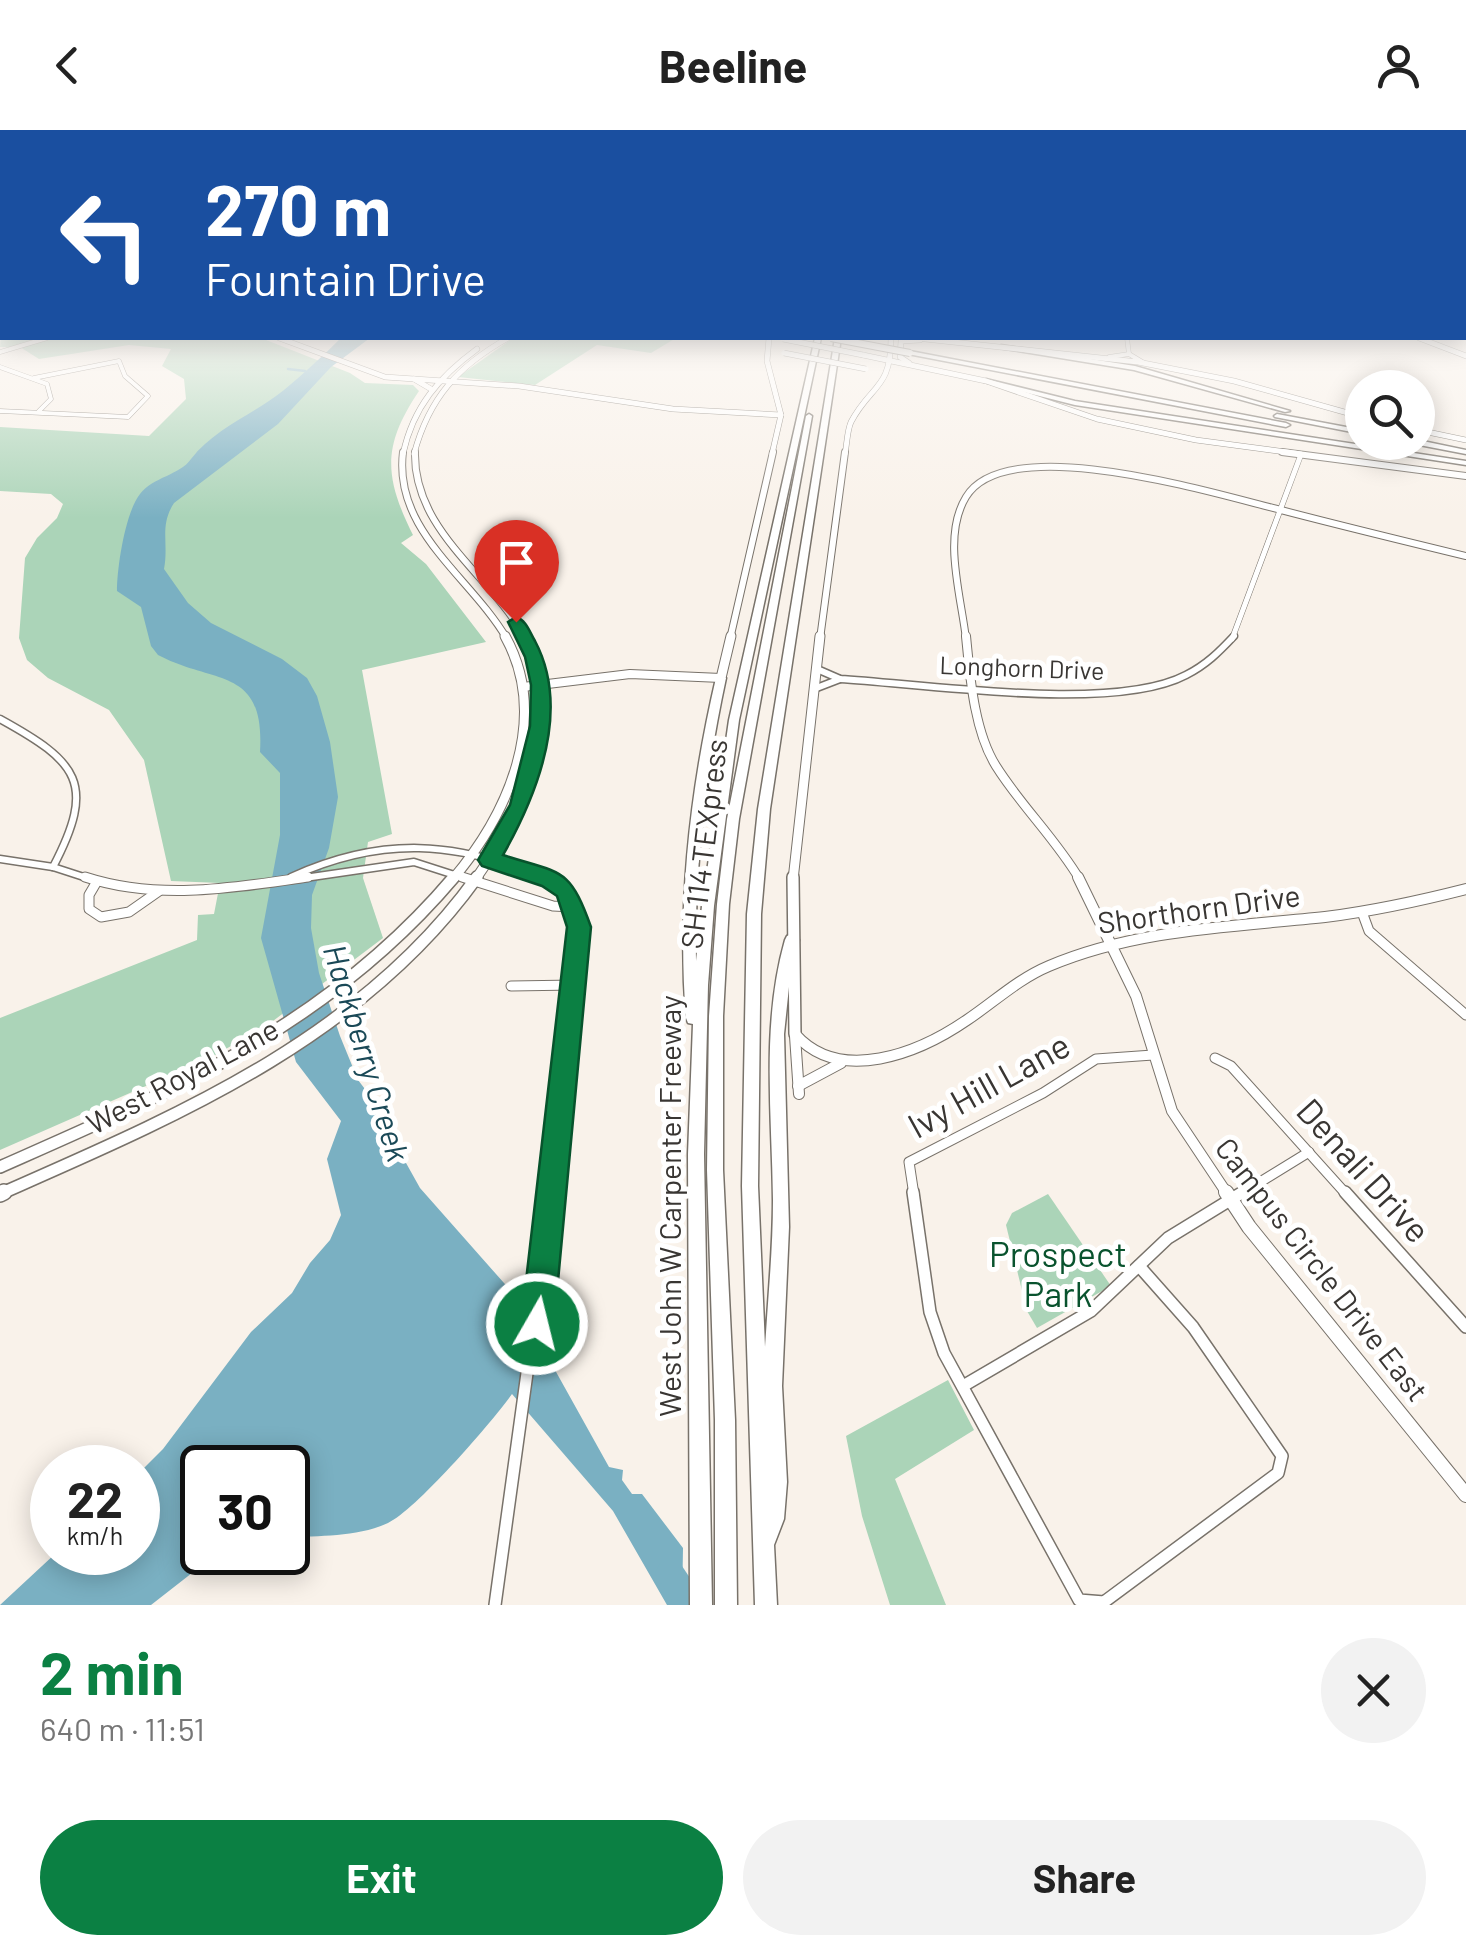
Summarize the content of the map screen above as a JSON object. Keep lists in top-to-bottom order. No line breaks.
{"streets":{"highway":["SH 114 TEXpress","West John W Carpenter Freeway"],"main road":["West Royal Lane"],"street":["Longhorn Drive","Shorthorn Drive","Ivy Hill Lane","Denali Drive","Campus Circle Drive East"]},"crossings":[["Longhorn Drive","Campus Circle Drive East"],["Shorthorn Drive","Campus Circle Drive East"],["Ivy Hill Lane","Campus Circle Drive East"]],"water":["Hackberry Creek"],"parks":["Prospect Park"],"page":{"header":"Beeline","turn":["270 m","Fountain Drive"],"speed":"22 km/h","limit":"30","heading":["2 min","640 m · 11:51"],"buttons":["Exit","Share"]}}
